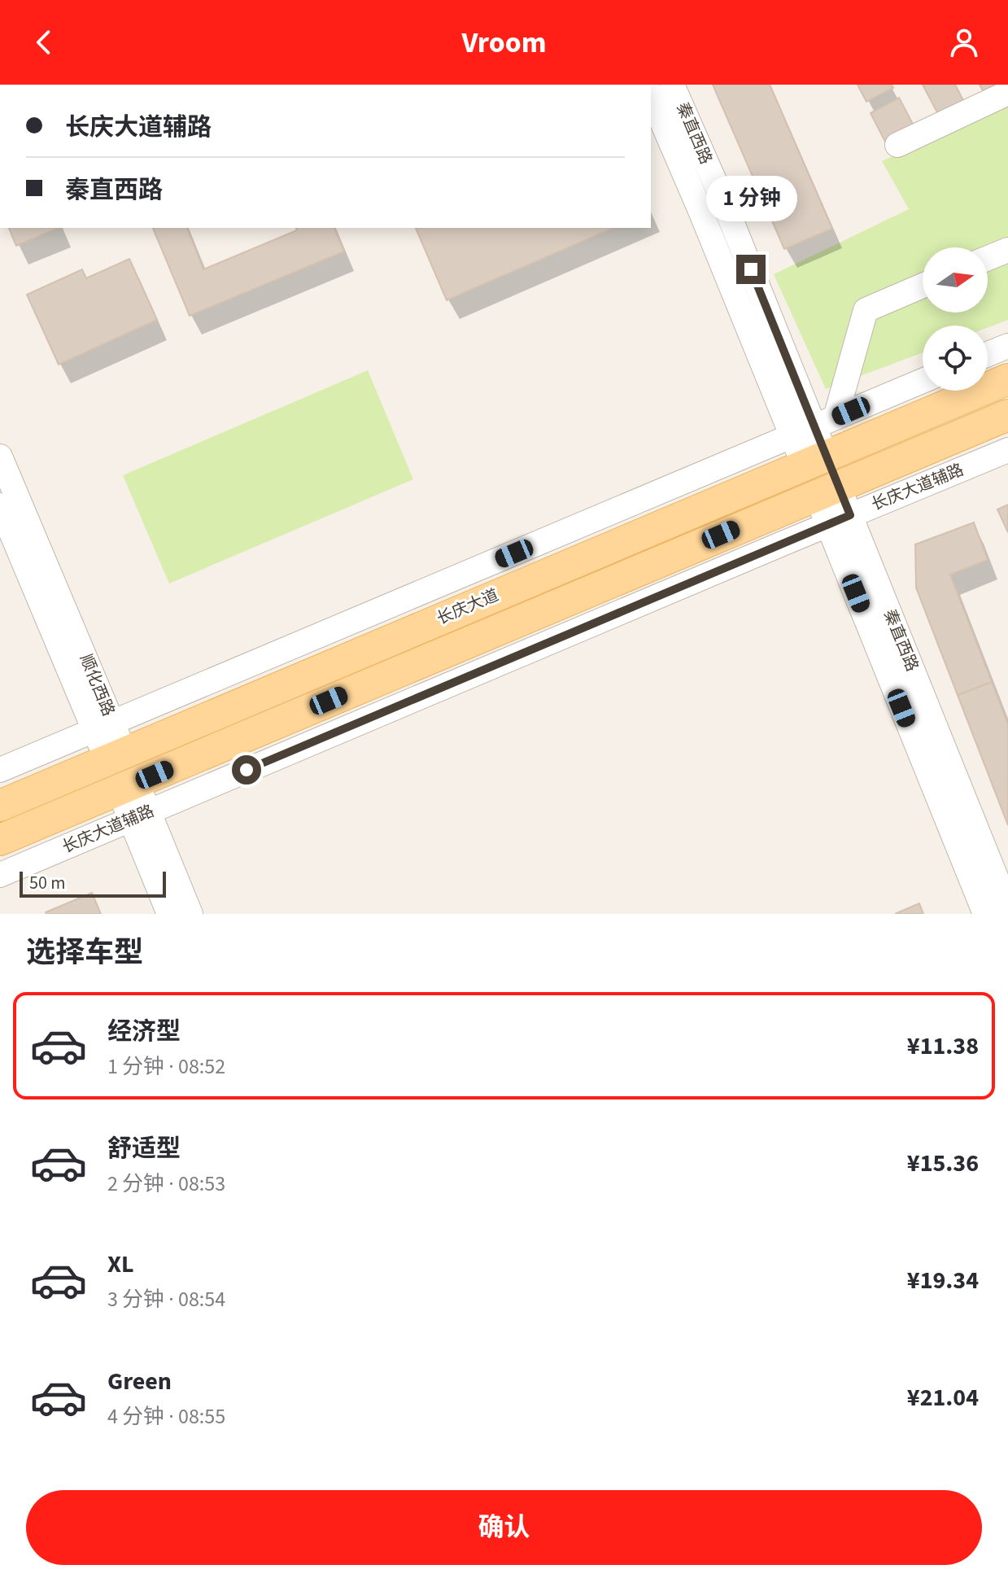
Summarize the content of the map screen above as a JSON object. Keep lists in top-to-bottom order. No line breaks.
{"streets":{"main road":["长庆大道"],"street":["秦直西路","长庆大道辅路","顺化西路"]},"crossings":[["秦直西路","长庆大道辅路"],["秦直西路","长庆大道"],["长庆大道辅路","顺化西路"],["长庆大道","顺化西路"]],"scale_bar":"50 m","north":"right","page":{"header":"Vroom","banner":["长庆大道辅路","秦直西路"],"bubble":"1 分钟","scale":"50 m","heading":"选择车型","list":[{"name":"经济型","note":"1 分钟 · 08:52","value":"¥11.38"},{"name":"舒适型","note":"2 分钟 · 08:53","value":"¥15.36"},{"name":"XL","note":"3 分钟 · 08:54","value":"¥19.34"},{"name":"Green","note":"4 分钟 · 08:55","value":"¥21.04"}],"buttons":"确认"}}
